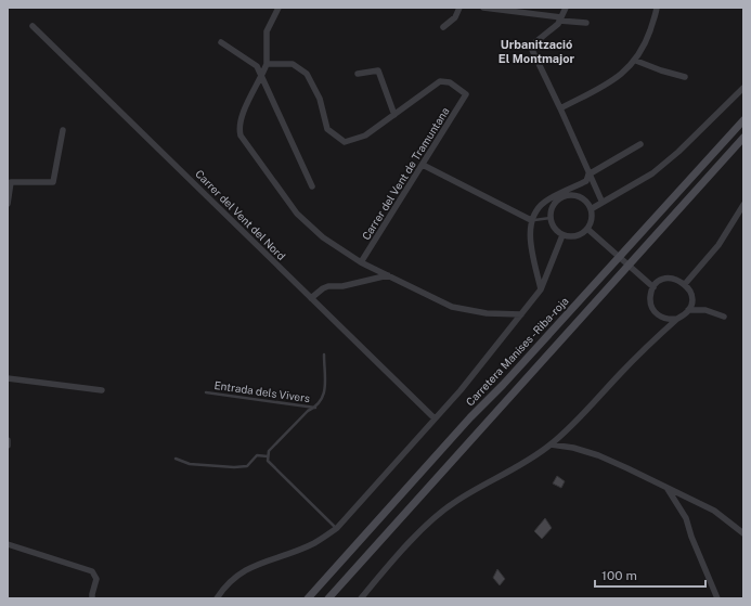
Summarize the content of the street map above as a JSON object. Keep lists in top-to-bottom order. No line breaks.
{"streets":{"main road":["Carretera Manises - Riba-roja"],"street":["Carrer del Vent de Tramuntana","Carrer del Vent del Nord"],"lane":["Entrada dels Vivers"]},"districts":["Urbanització El Montmajor"],"scale_bar":"100 m"}
